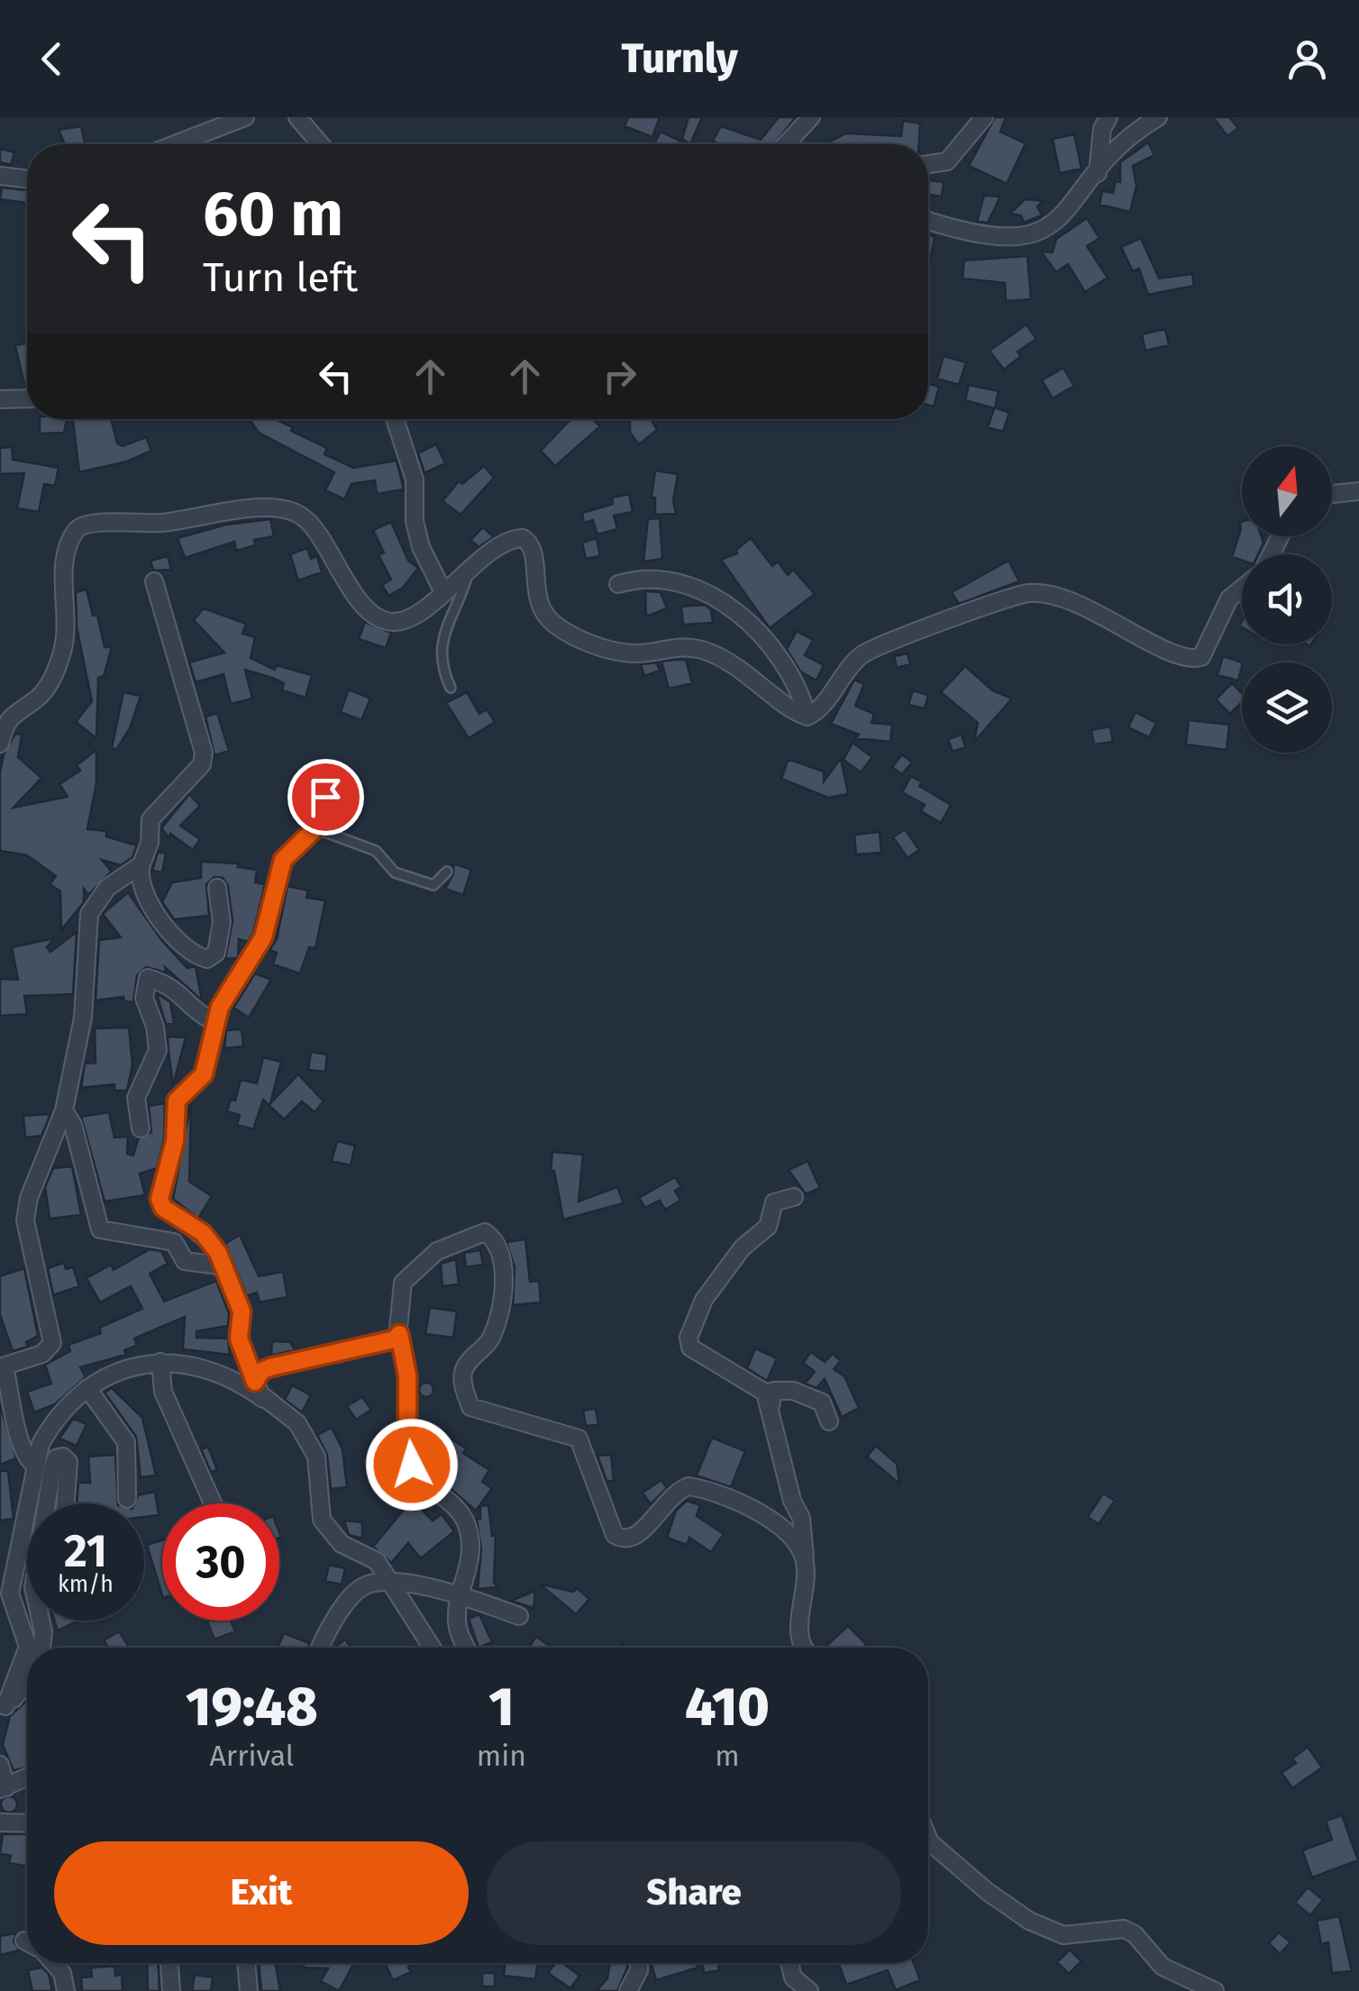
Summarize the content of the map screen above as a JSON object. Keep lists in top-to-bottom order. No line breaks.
{"north":"top","page":{"header":"Turnly","turn":["60 m","Turn left"],"speed":"21 km/h","limit":"30","eta":["19:48","Arrival","1","min","410","m"],"buttons":["Exit","Share"]}}
